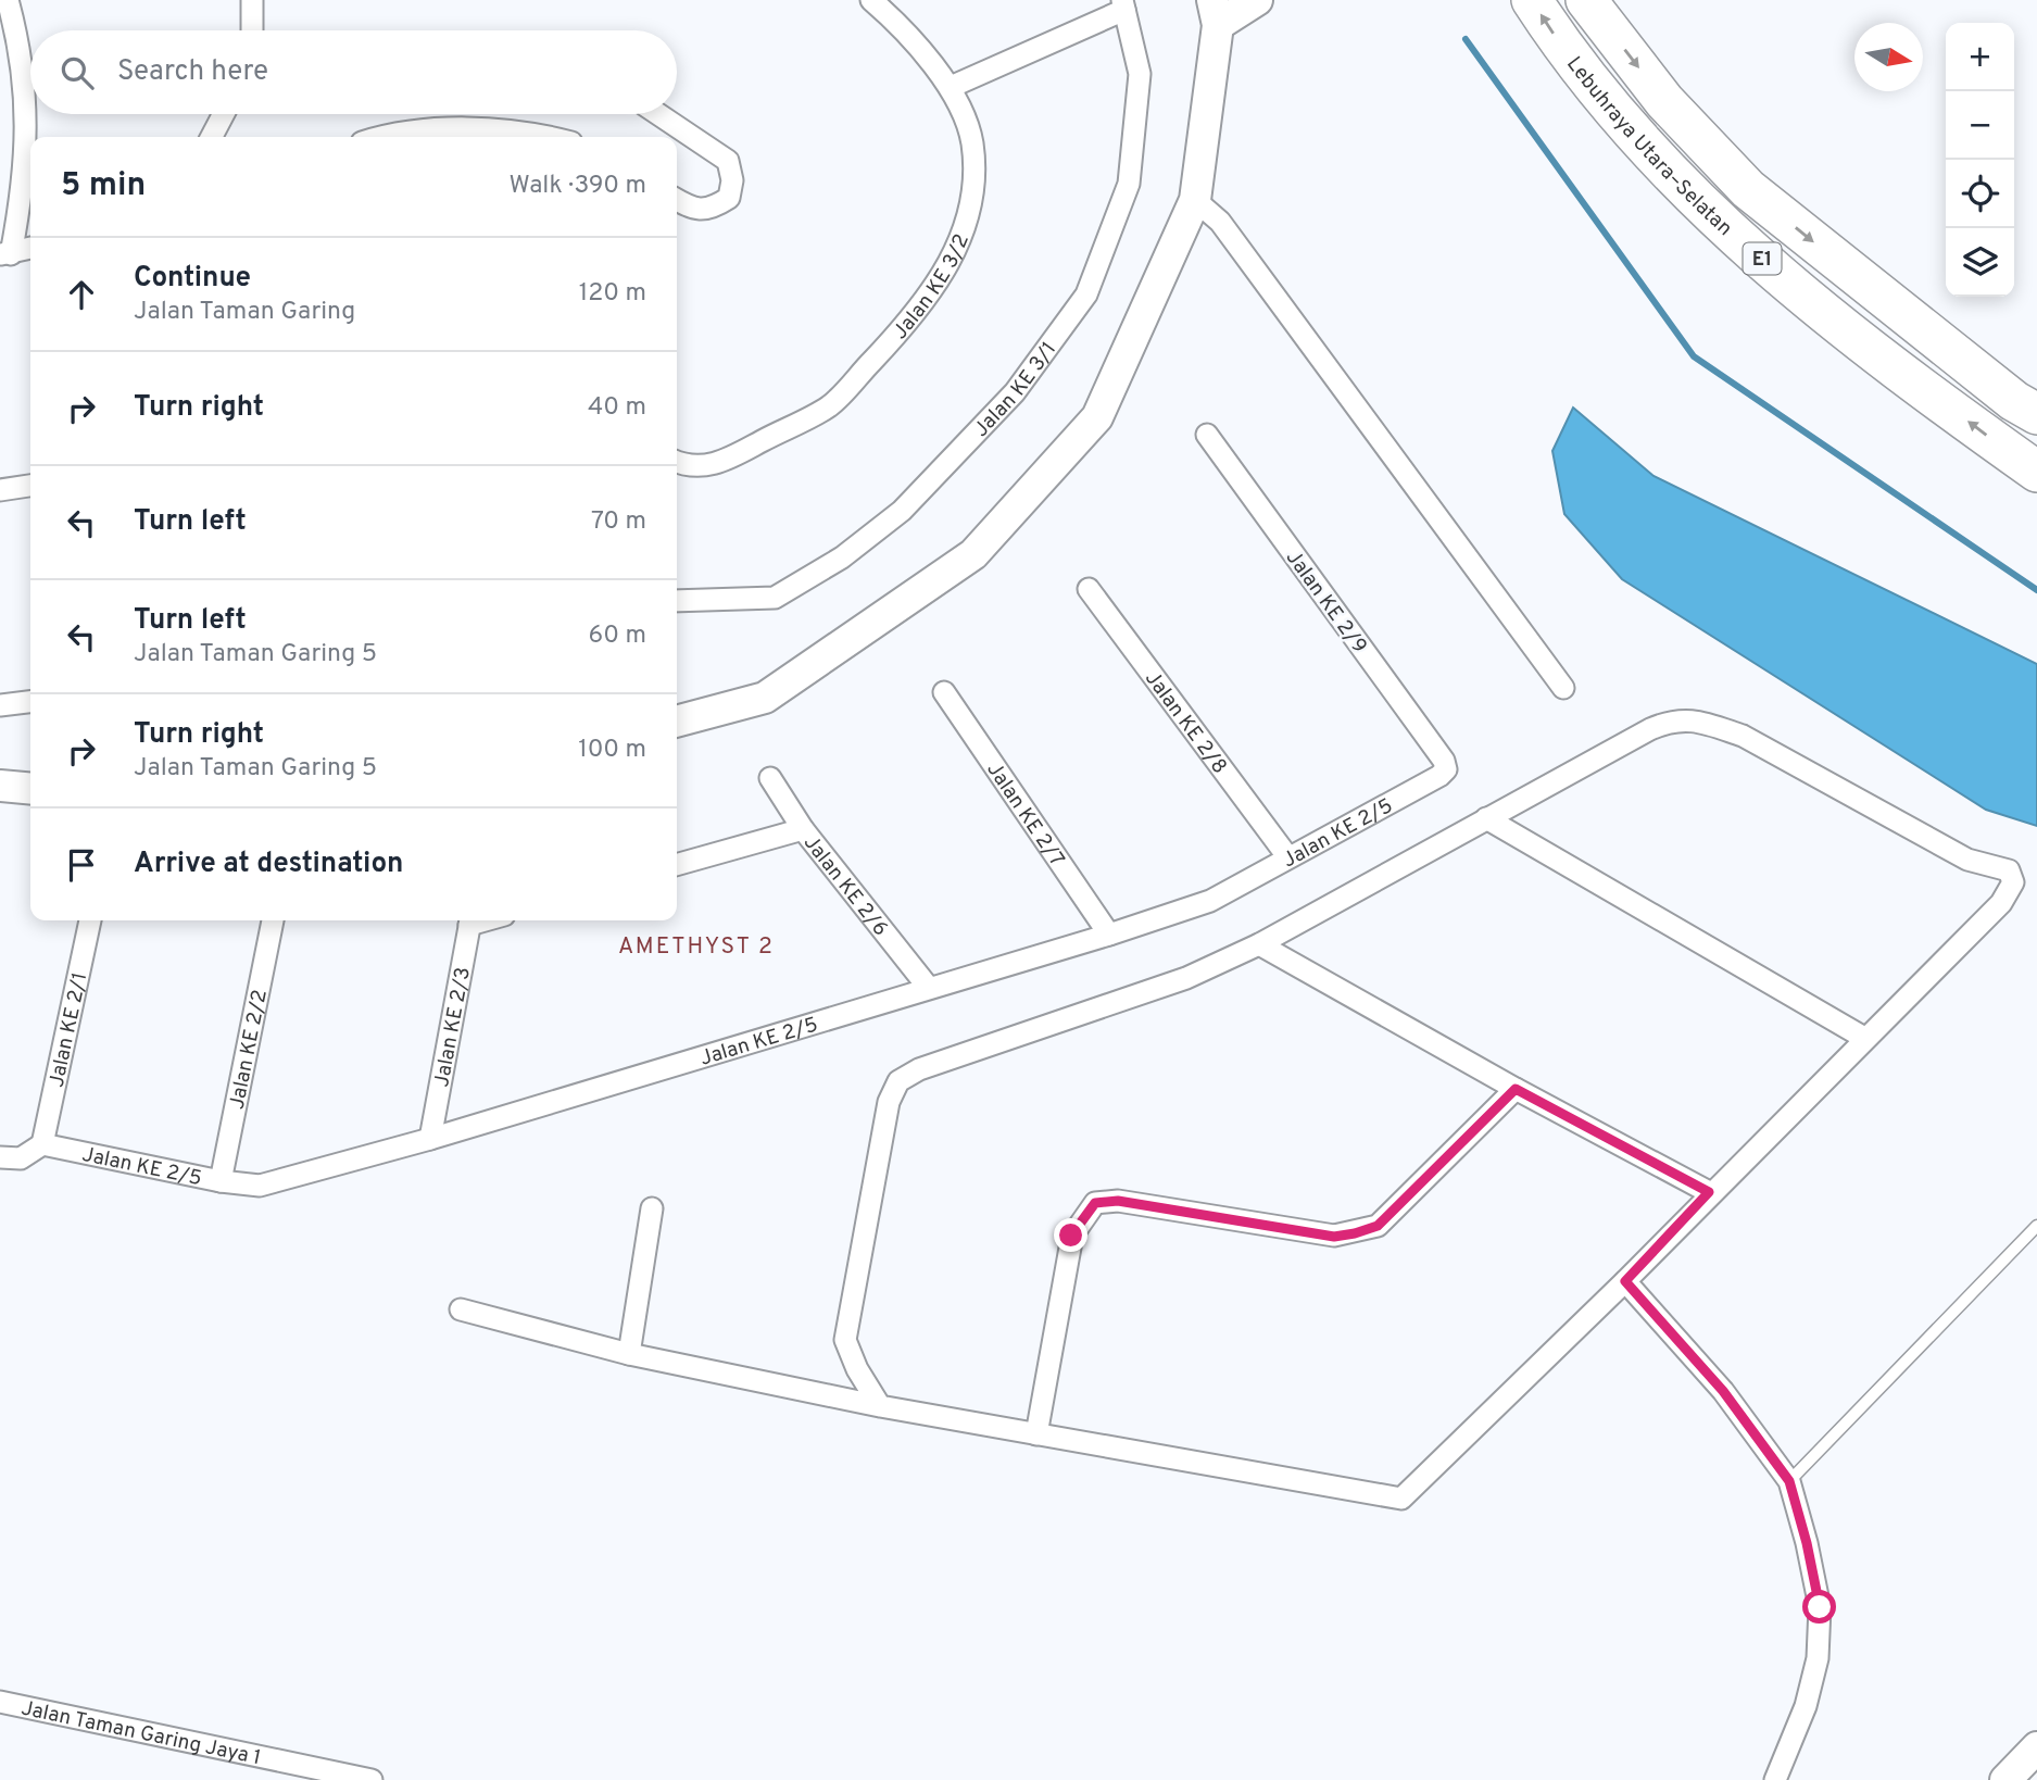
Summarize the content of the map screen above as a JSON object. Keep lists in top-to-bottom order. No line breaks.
{"streets":{"highway":["Lebuhraya Utara–Selatan","E1"],"street":["Jalan KE 3/2","Jalan KE 3/1","Jalan KE 2/9","Jalan KE 2/8","Jalan KE 2/7","Jalan KE 2/5","Jalan KE 2/6","Jalan KE 2/3","Jalan KE 2/1","Jalan KE 2/2","Jalan Taman Garing Jaya 1"]},"crossings":[["Jalan KE 2/9","Jalan KE 2/5"],["Jalan KE 2/8","Jalan KE 2/5"],["Jalan KE 2/7","Jalan KE 2/5"],["Jalan KE 2/5","Jalan KE 2/6"],["Jalan KE 2/5","Jalan KE 2/3"],["Jalan KE 2/5","Jalan KE 2/1"],["Jalan KE 2/5","Jalan KE 2/2"]],"districts":["AMETHYST 2"],"north":"right","page":{"map_buttons":["+","−"],"search":"Search here","heading":["5 min","Walk · 390 m"],"list":[["Continue","Jalan Taman Garing","120 m"],["Turn right","40 m"],["Turn left","70 m"],["Turn left","Jalan Taman Garing 5","60 m"],["Turn right","Jalan Taman Garing 5","100 m"],"Arrive at destination"]}}
